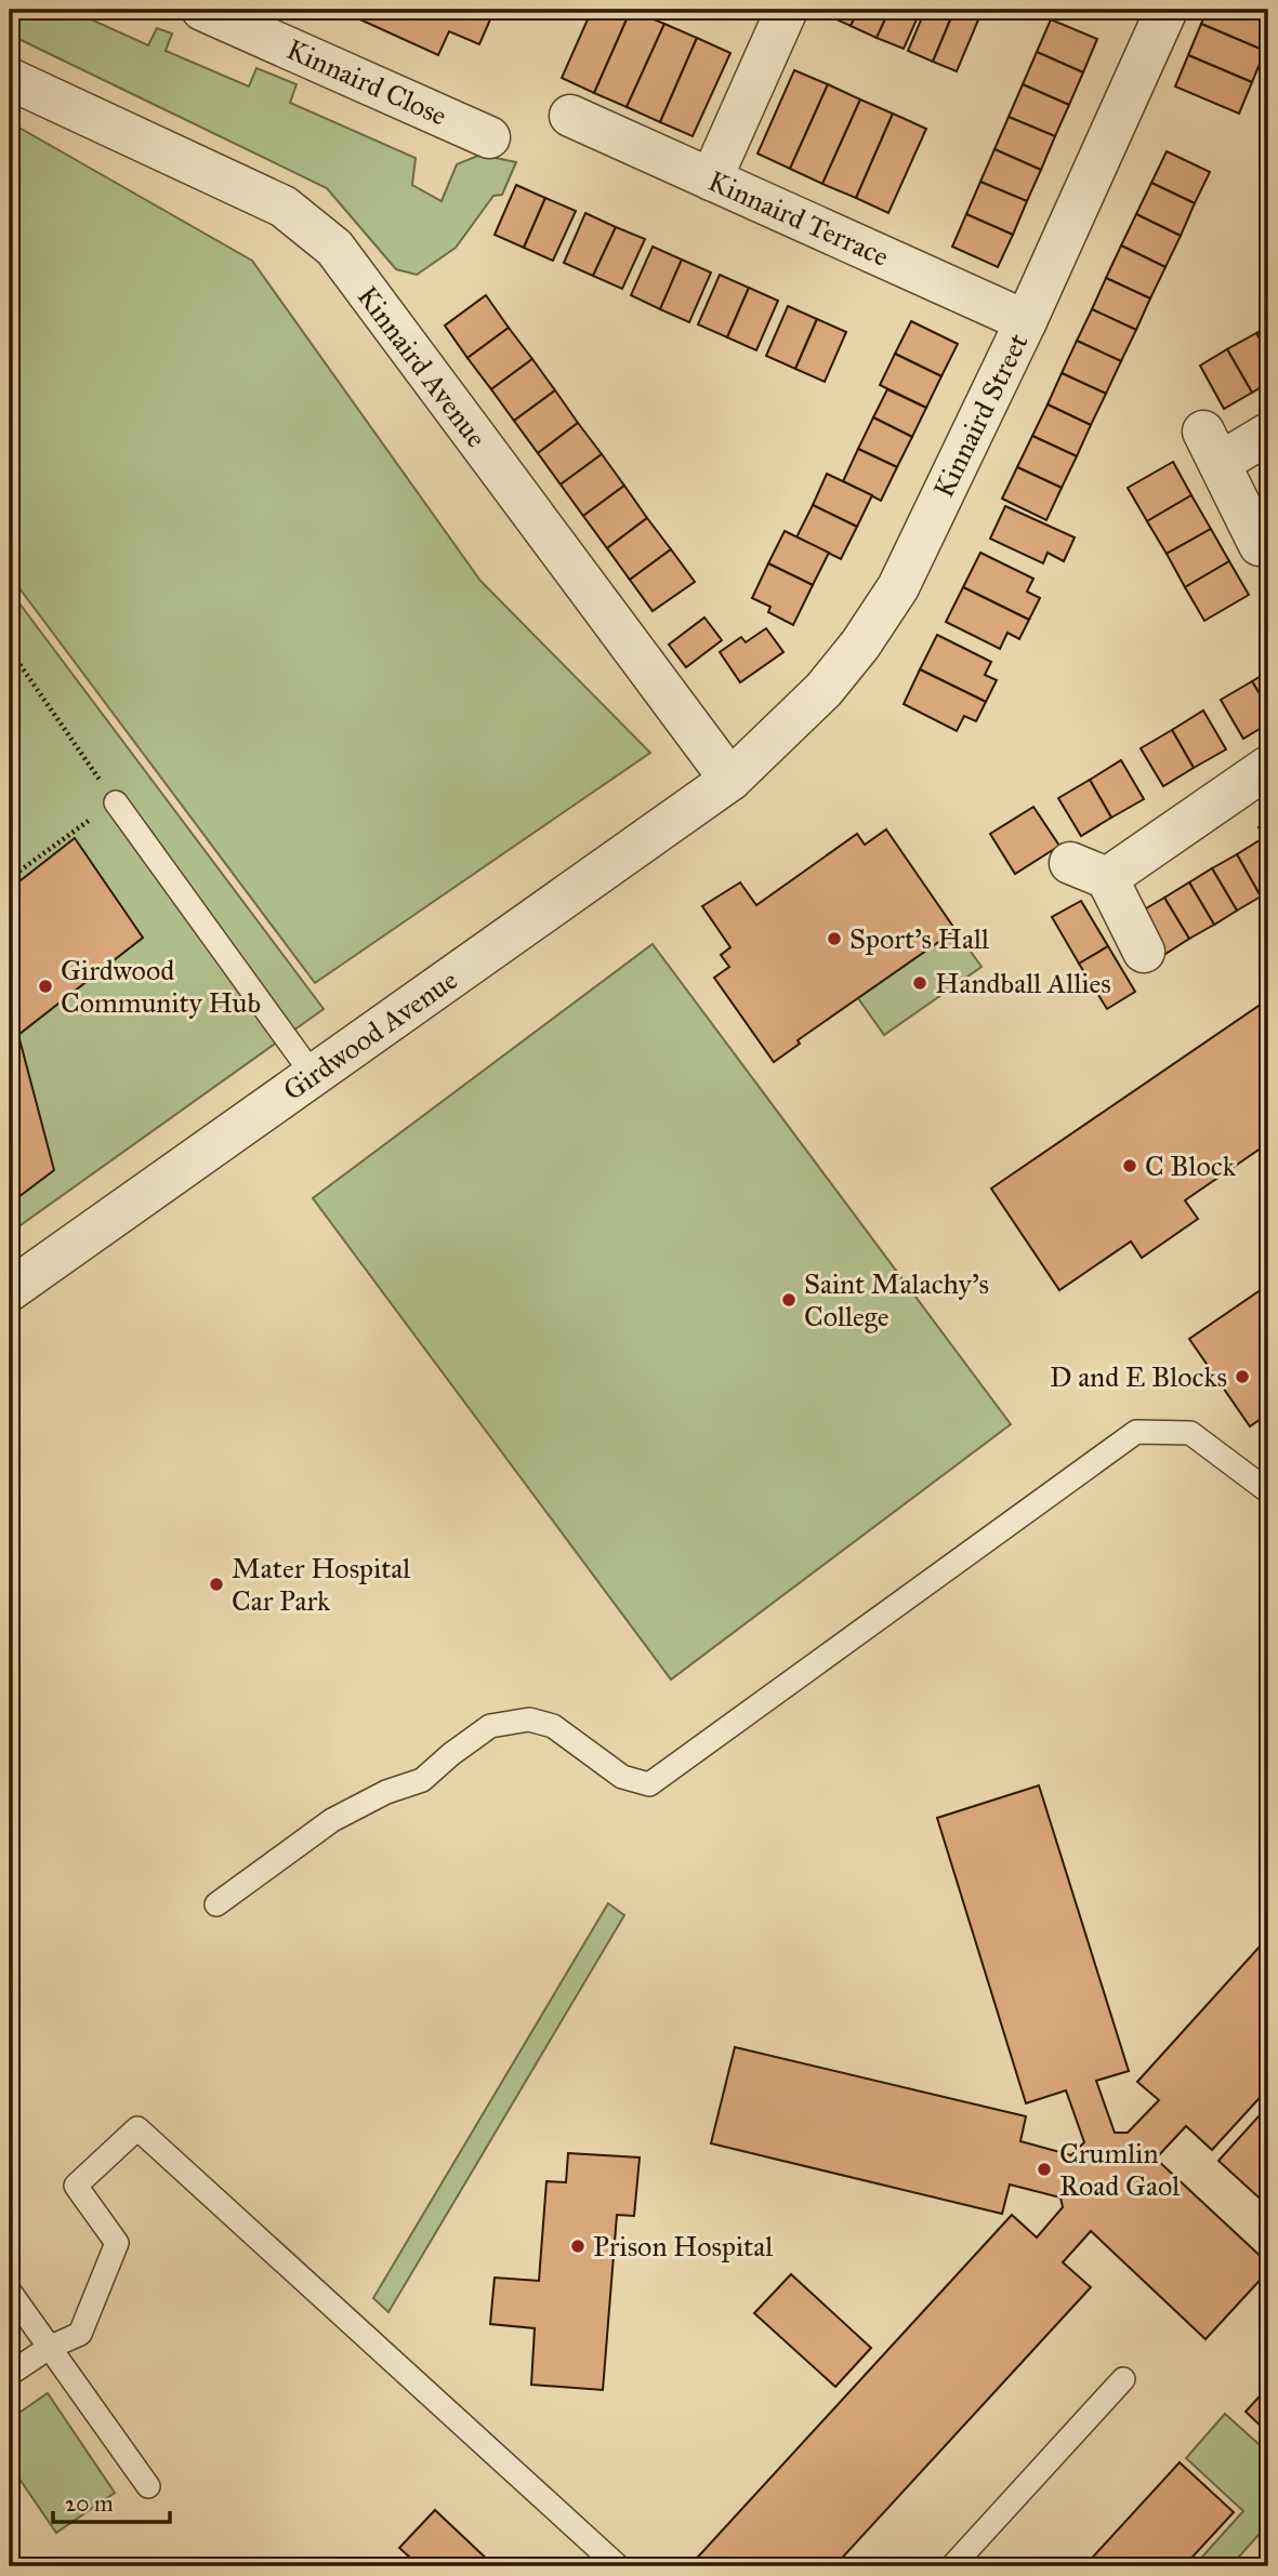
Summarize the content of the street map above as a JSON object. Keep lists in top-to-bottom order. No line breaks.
{"streets":{"street":["Kinnaird Close","Kinnaird Terrace","Kinnaird Avenue","Kinnaird Street","Girdwood Avenue"]},"crossings":[["Kinnaird Terrace","Kinnaird Street"],["Kinnaird Avenue","Kinnaird Street"],["Kinnaird Avenue","Girdwood Avenue"],["Kinnaird Street","Girdwood Avenue"]],"places":["Sport's Hall","Handball Allies","Girdwood Community Hub","C Block","Saint Malachy's College","D and E Blocks","Mater Hospital Car Park","Crumlin Road Gaol","Prison Hospital"],"scale_bar":"20 m"}
